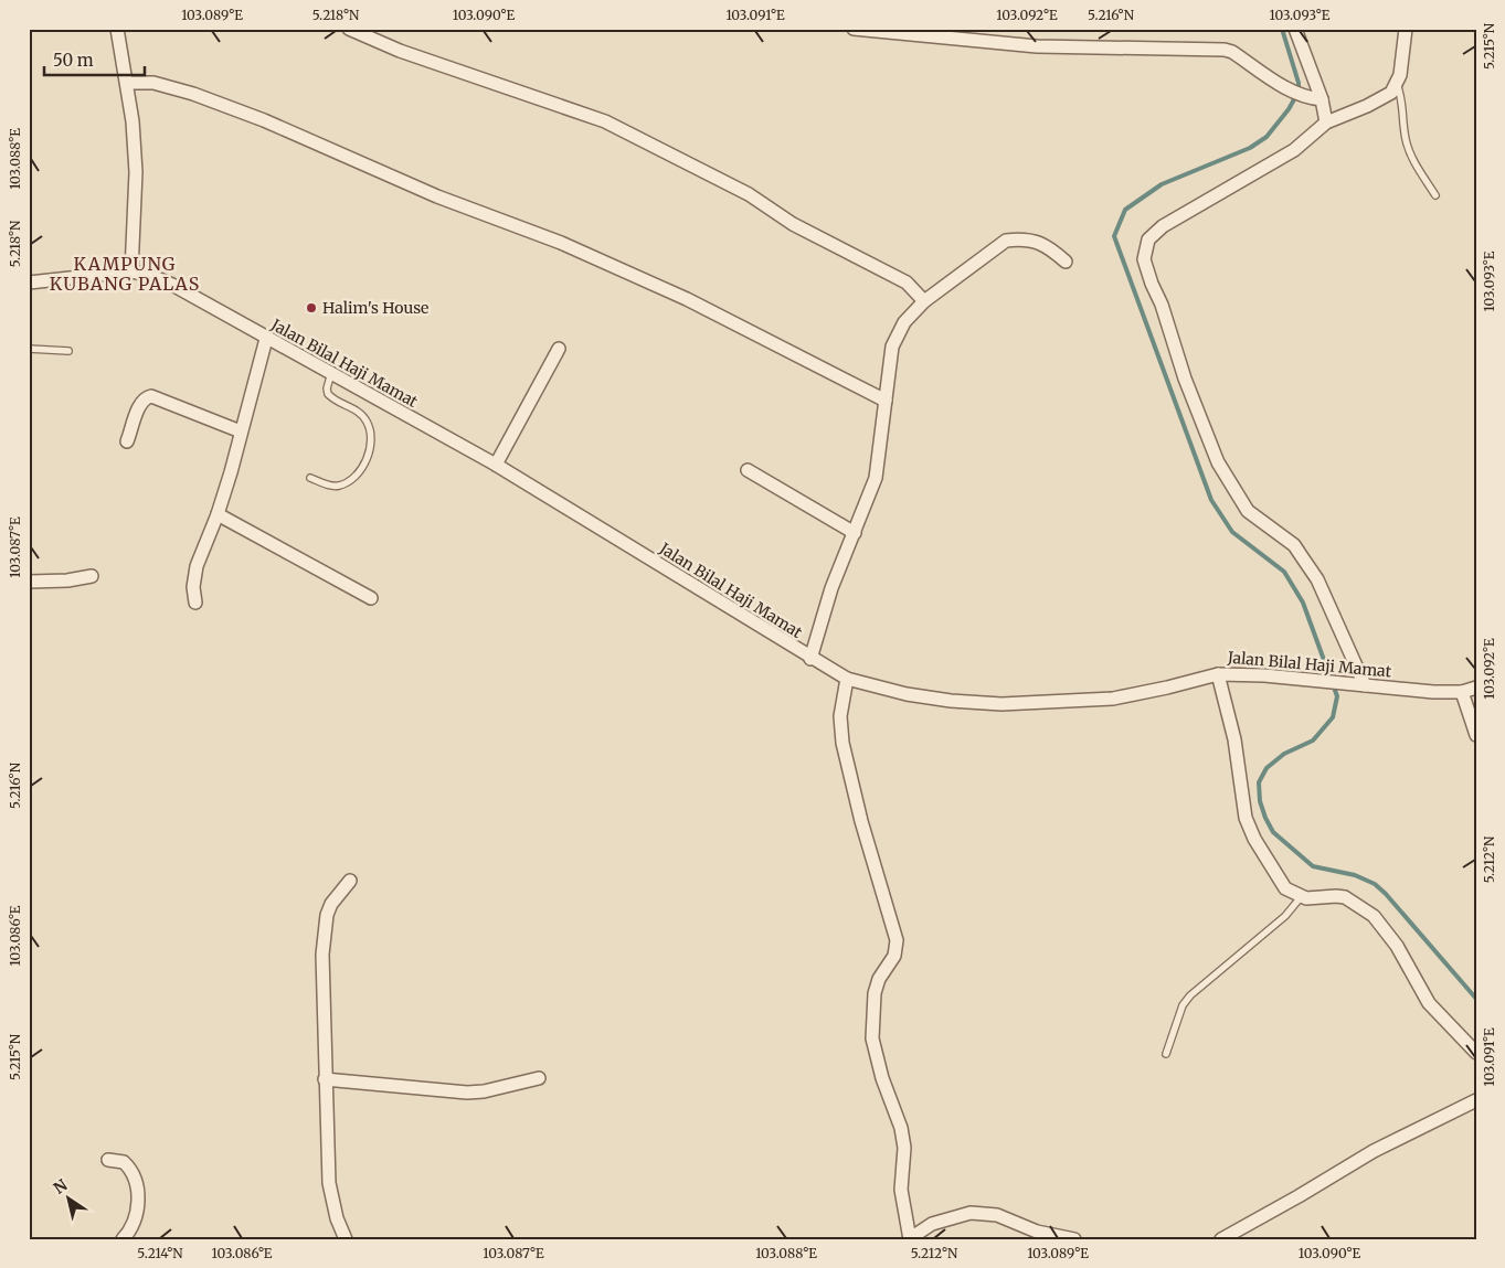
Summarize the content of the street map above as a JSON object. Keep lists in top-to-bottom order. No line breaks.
{"streets":{"street":["Jalan Bilal Haji Mamat"]},"districts":["KAMPUNG KUBANG PALAS"],"places":["Halim's House"],"scale_bar":"50 m","north":"top left","coordinates":["103.089°E","5.218°N","103.090°E","103.091°E","103.092°E","5.216°N","103.093°E","5.215°N","103.088°E","103.087°E","5.212°N","103.086°E","5.214°N"]}
